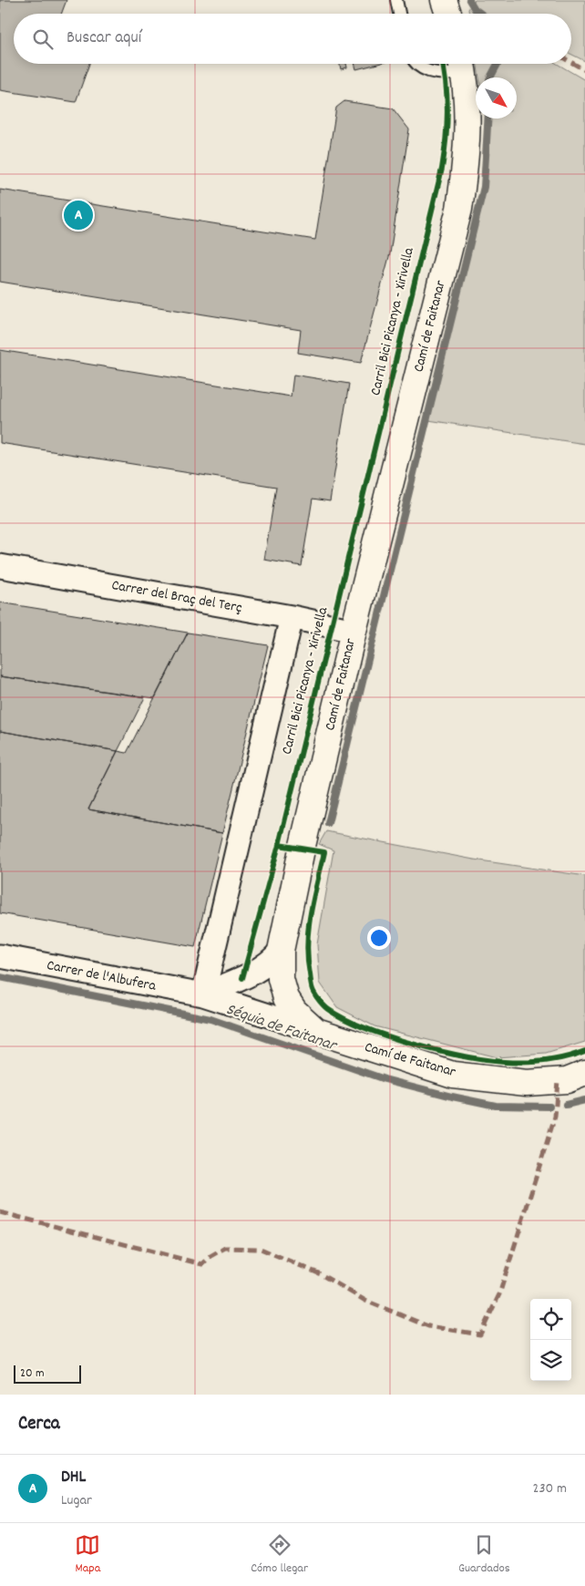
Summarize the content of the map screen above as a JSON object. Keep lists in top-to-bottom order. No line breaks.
{"streets":{"street":["Camí de Faitanar","Carrer del Braç del Terç","Carrer de l'Albufera"],"cycle path":["Carril Bici Picanya - Xirivella"]},"crossings":[["Camí de Faitanar","Carrer del Braç del Terç"],["Camí de Faitanar","Carrer de l'Albufera"]],"water":["Séquia de Faitanar"],"scale_bar":"20 m","north":"bottom right","page":{"search":"Buscar aquí","pins":"A","scale":"20 m","heading":"Cerca","list":[{"mark":"A","name":"DHL","note":"Lugar","value":"230 m"}],"nav":["Mapa","Cómo llegar","Guardados"]}}
